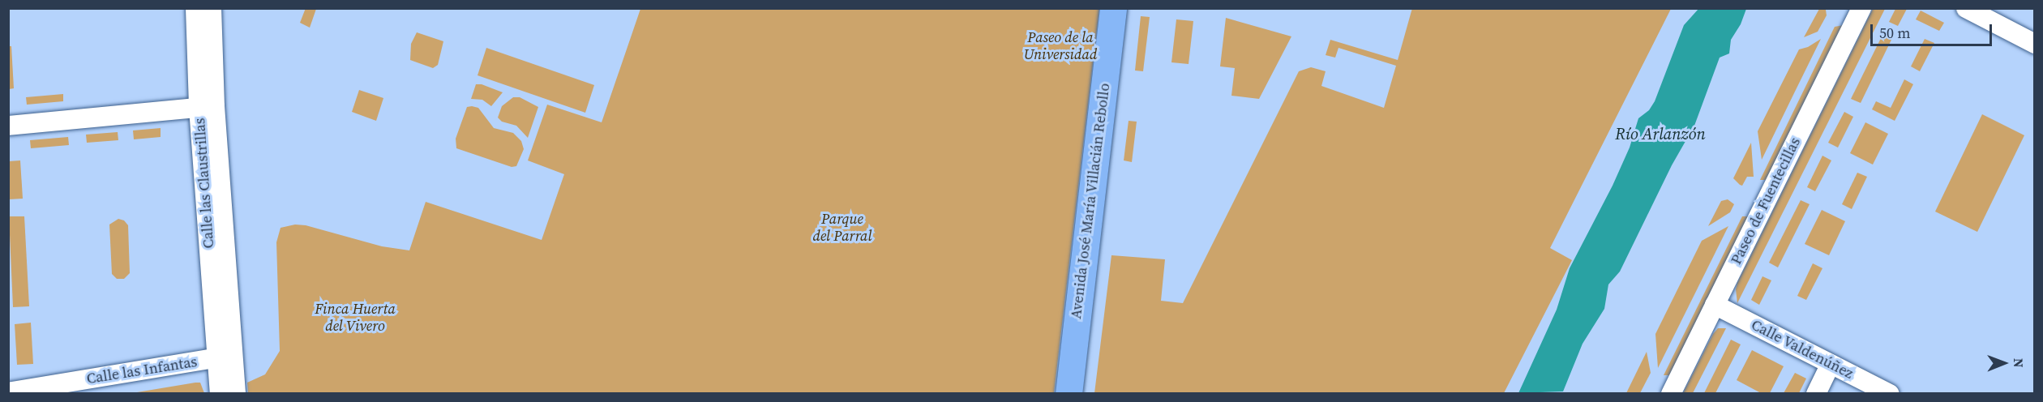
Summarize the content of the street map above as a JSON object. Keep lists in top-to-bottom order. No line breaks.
{"streets":{"highway":["Avenida José María Villacián Rebollo"],"street":["Calle las Claustrillas","Paseo de Fuentecillas","Calle Valdenúñez","Calle las Infantas"]},"crossings":[["Calle las Claustrillas","Calle las Infantas"],["Paseo de Fuentecillas","Calle Valdenúñez"]],"water":["Río Arlanzón"],"parks":["Paseo de la Universidad","Parque del Parral","Finca Huerta del Vivero"],"scale_bar":"50 m","north":"right"}
